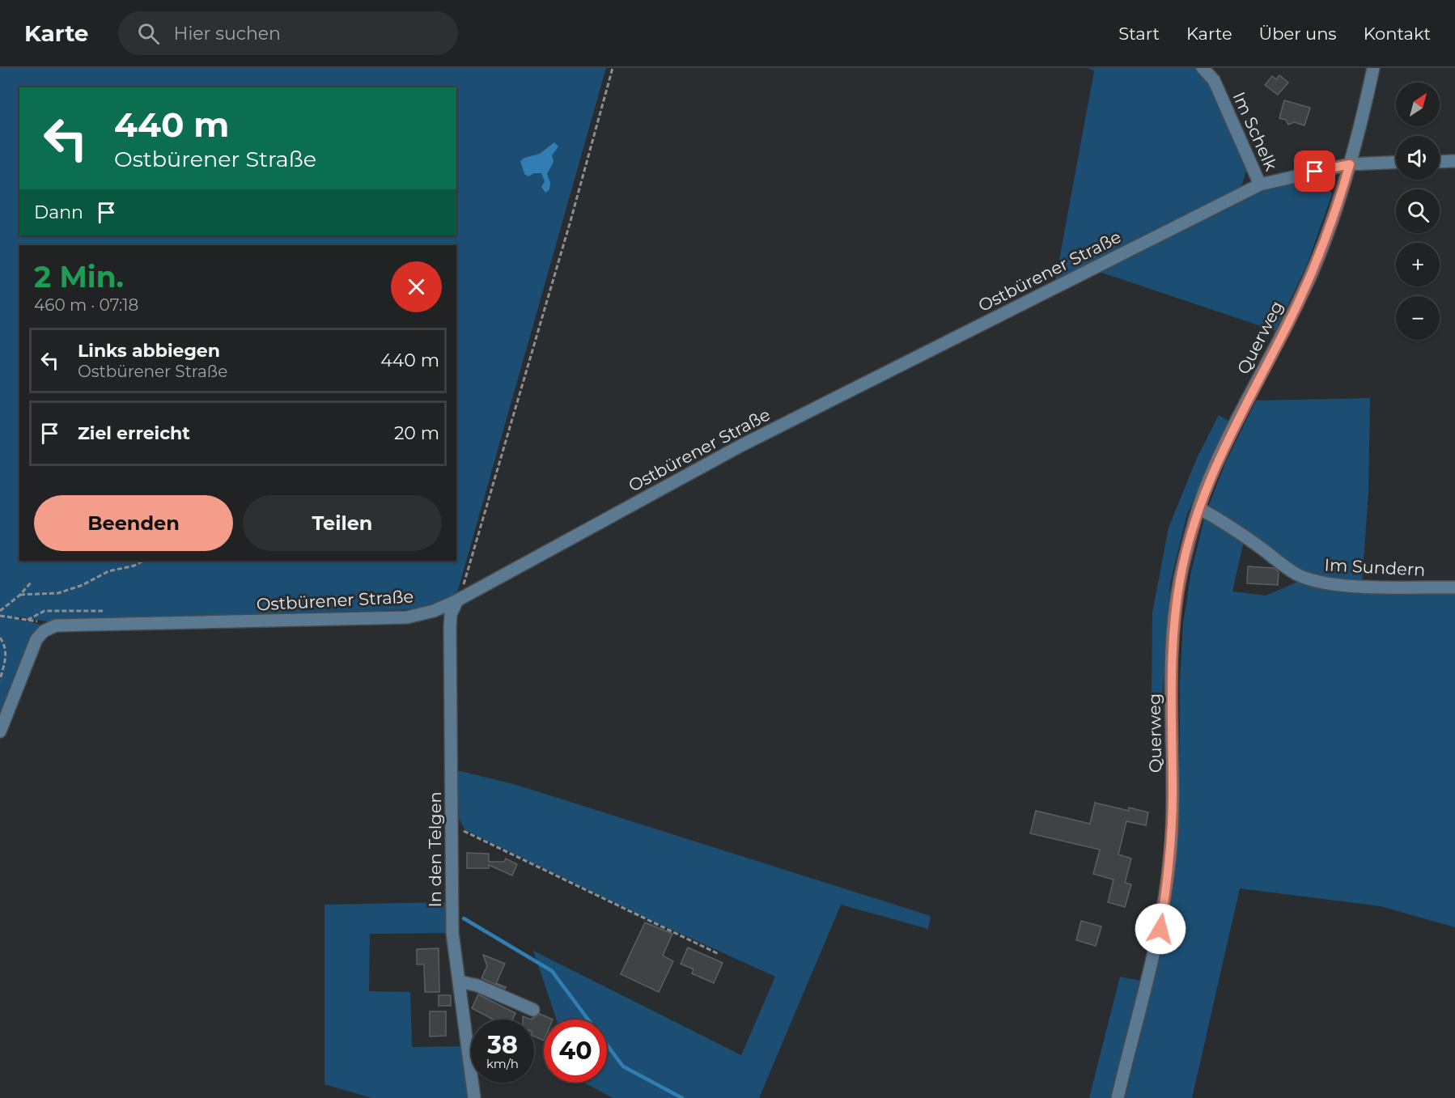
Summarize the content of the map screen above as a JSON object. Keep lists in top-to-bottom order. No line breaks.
{"streets":{"street":["Im Schelk","Ostbürener Straße","Querweg","Im Sundern","In den Telgen"]},"crossings":[["Im Schelk","Ostbürener Straße"],["Ostbürener Straße","Querweg"],["Ostbürener Straße","In den Telgen"],["Querweg","Im Sundern"]],"north":"top right","page":{"header":"Karte","search":"Hier suchen","nav":["Start","Karte","Über uns","Kontakt"],"map_buttons":["+","−"],"turn":["440 m","Ostbürener Straße"],"then":"Dann","heading":["2 Min.","460 m · 07:18"],"list":[{"name":"Links abbiegen","note":"Ostbürener Straße","value":"440 m"},{"name":"Ziel erreicht","value":"20 m"}],"buttons":["Beenden","Teilen"],"speed":"38 km/h","limit":"40"}}
